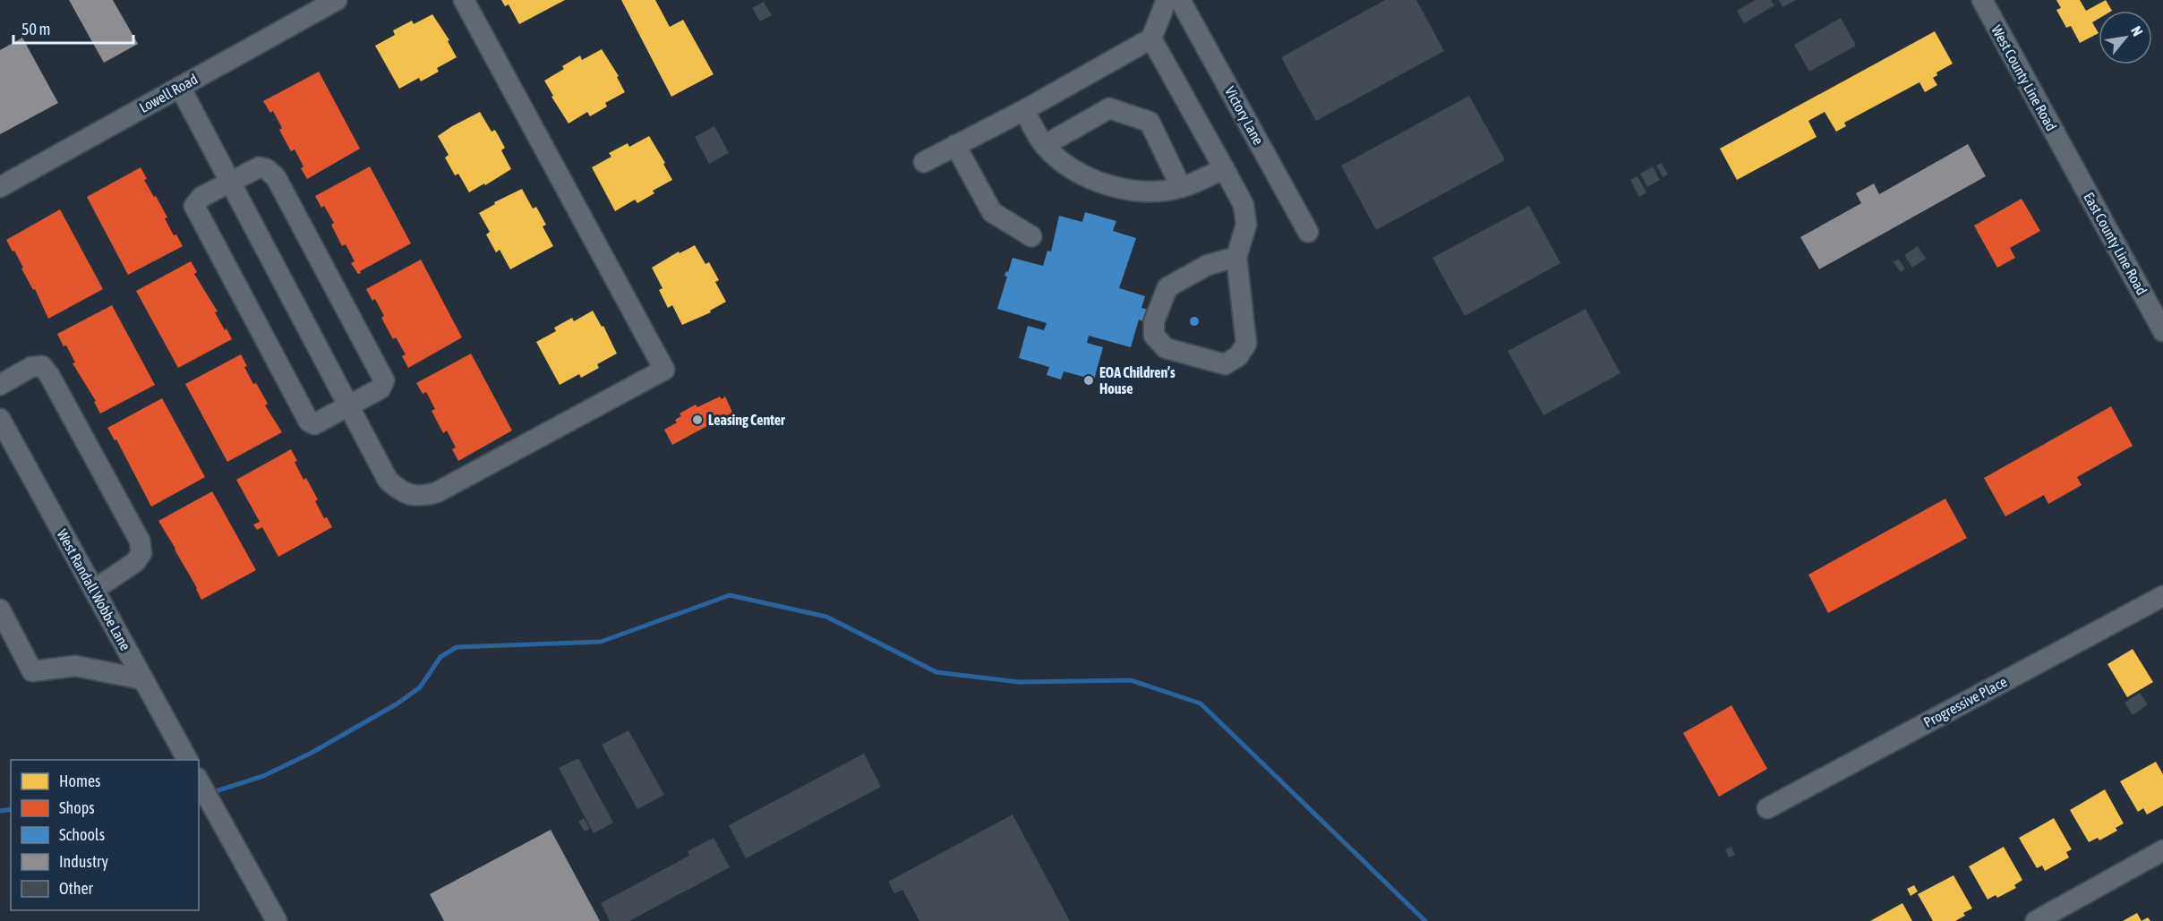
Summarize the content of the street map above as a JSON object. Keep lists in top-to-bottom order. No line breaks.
{"streets":{"street":["West County Line Road","Lowell Road","Victory Lane","East County Line Road","West Randall Wobbe Lane","Progressive Place"]},"crossings":[["West County Line Road","East County Line Road"]],"places":["EOA Children’s House","Leasing Center"],"legend":["Homes","Shops","Schools","Industry","Other"],"scale_bar":"50 m","north":"top right"}
